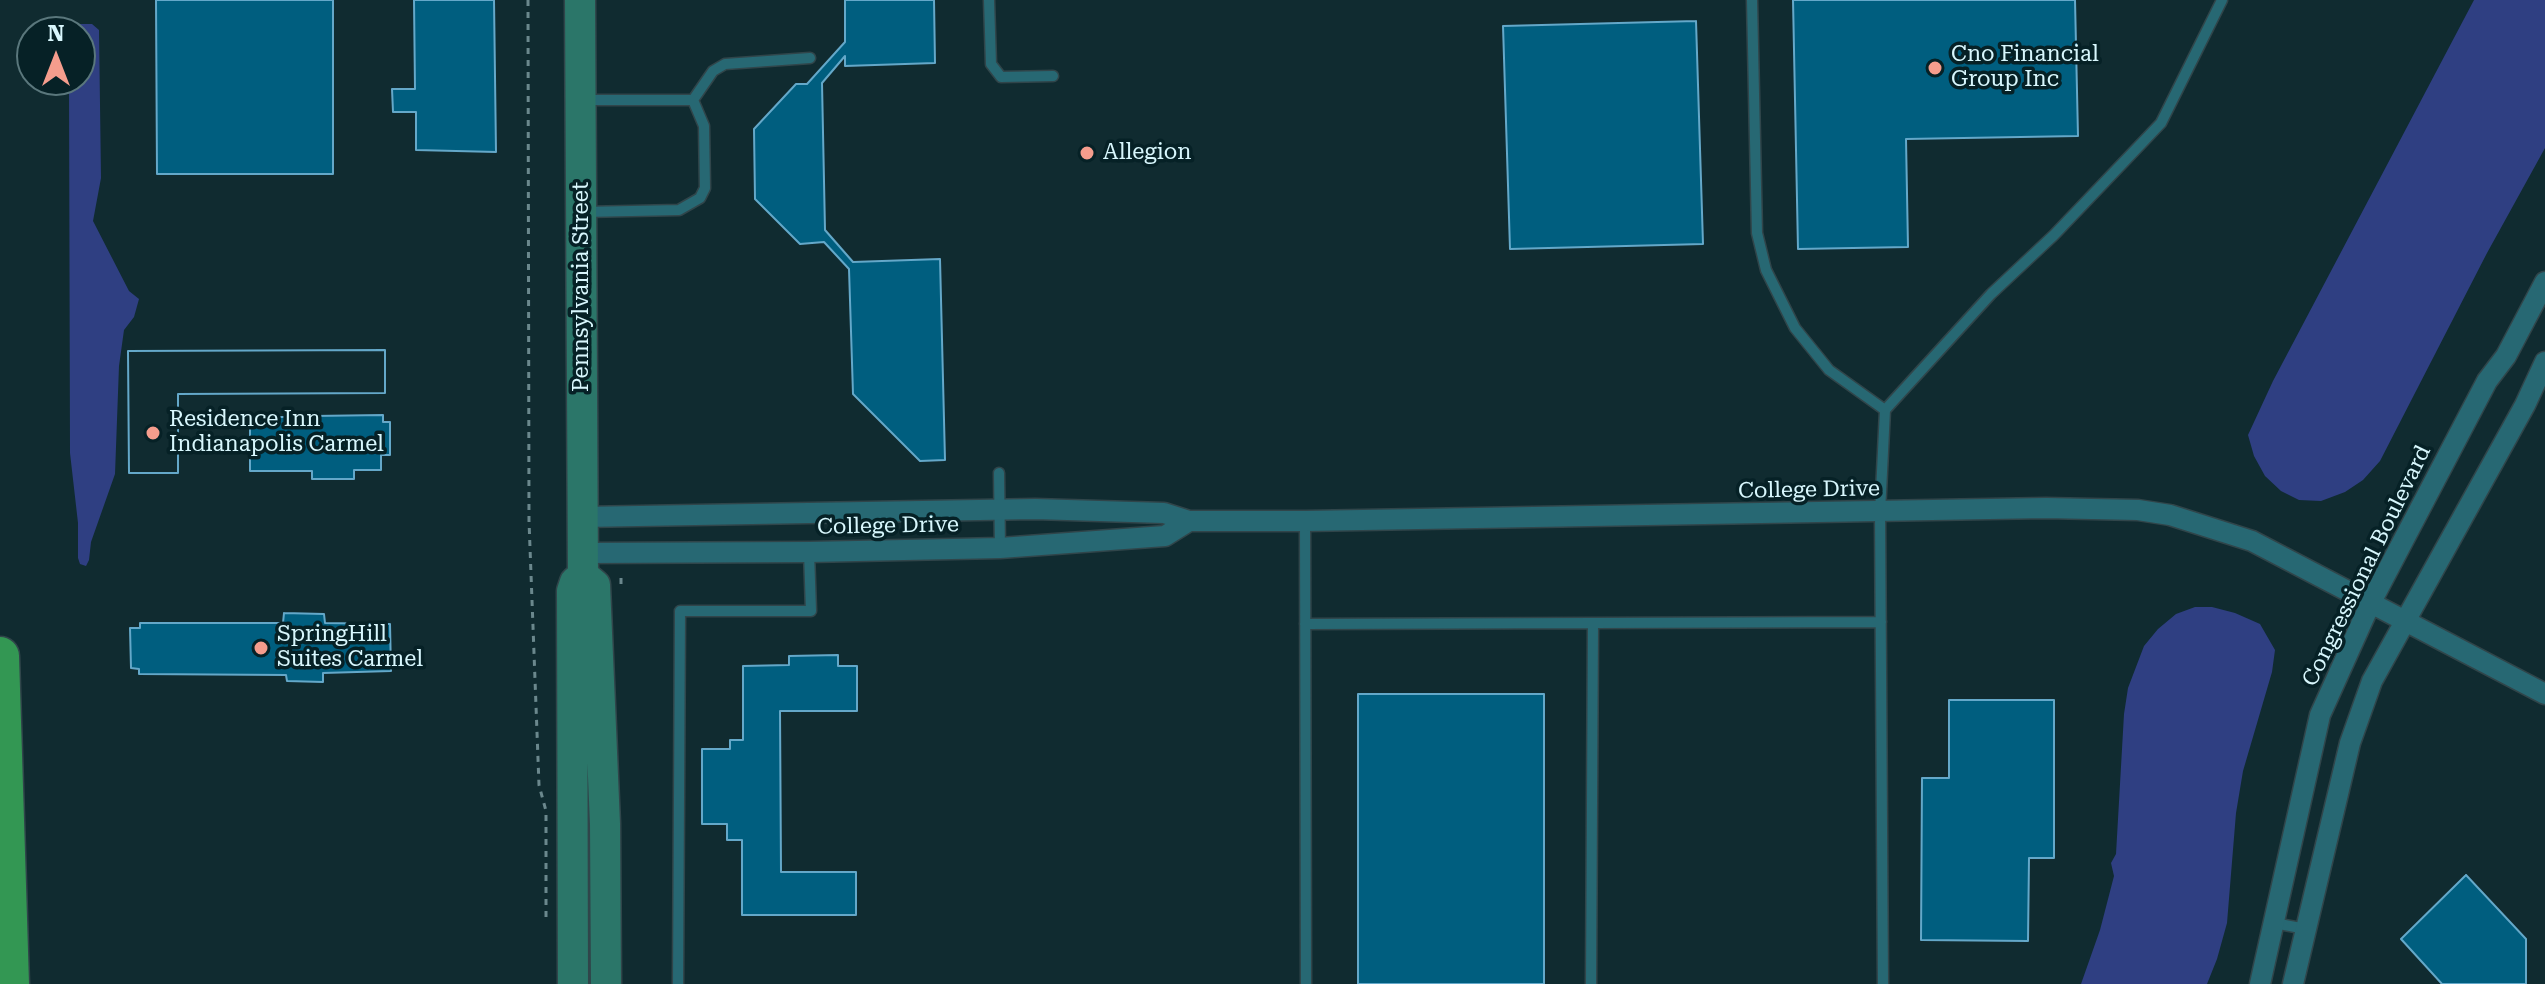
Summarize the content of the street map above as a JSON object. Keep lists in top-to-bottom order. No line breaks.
{"streets":{"main road":["Pennsylvania Street"],"street":["College Drive","Congressional Boulevard"]},"crossings":[["Pennsylvania Street","College Drive"],["College Drive","Congressional Boulevard"]],"places":["Cno Financial Group Inc","Allegion","Residence Inn Indianapolis Carmel","SpringHill Suites Carmel"],"north":"top"}
